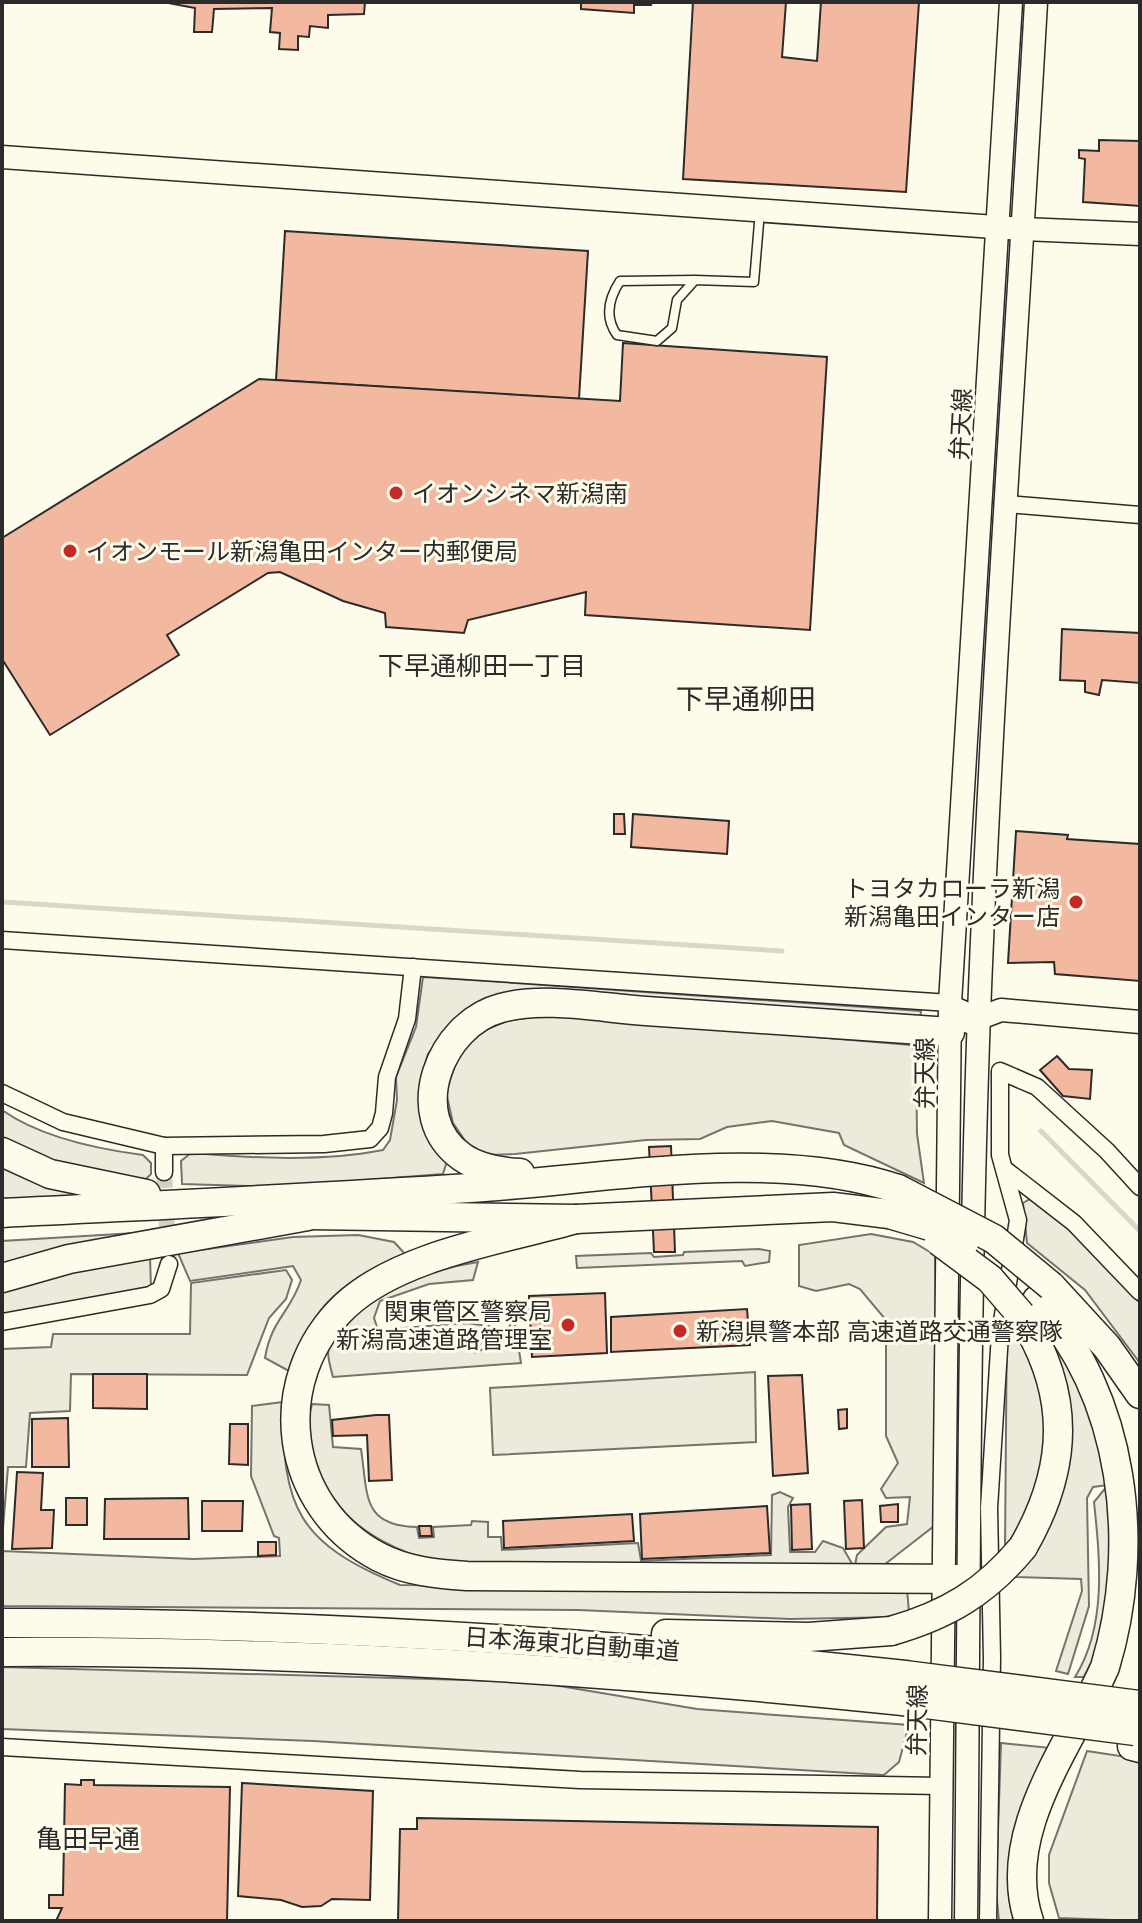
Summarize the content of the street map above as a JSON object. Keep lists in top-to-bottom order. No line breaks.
{"streets":{"highway":["日本海東北自動車道"],"street":["弁天線"]},"districts":["下早通柳田一丁目","下早通柳田","亀田早通"],"places":["イオンシネマ新潟南","イオンモール新潟亀田インター内郵便局","トヨタカローラ新潟 新潟亀田インター店","関東管区警察局 新潟高速道路管理室","新潟県警本部 高速道路交通警察隊"]}
